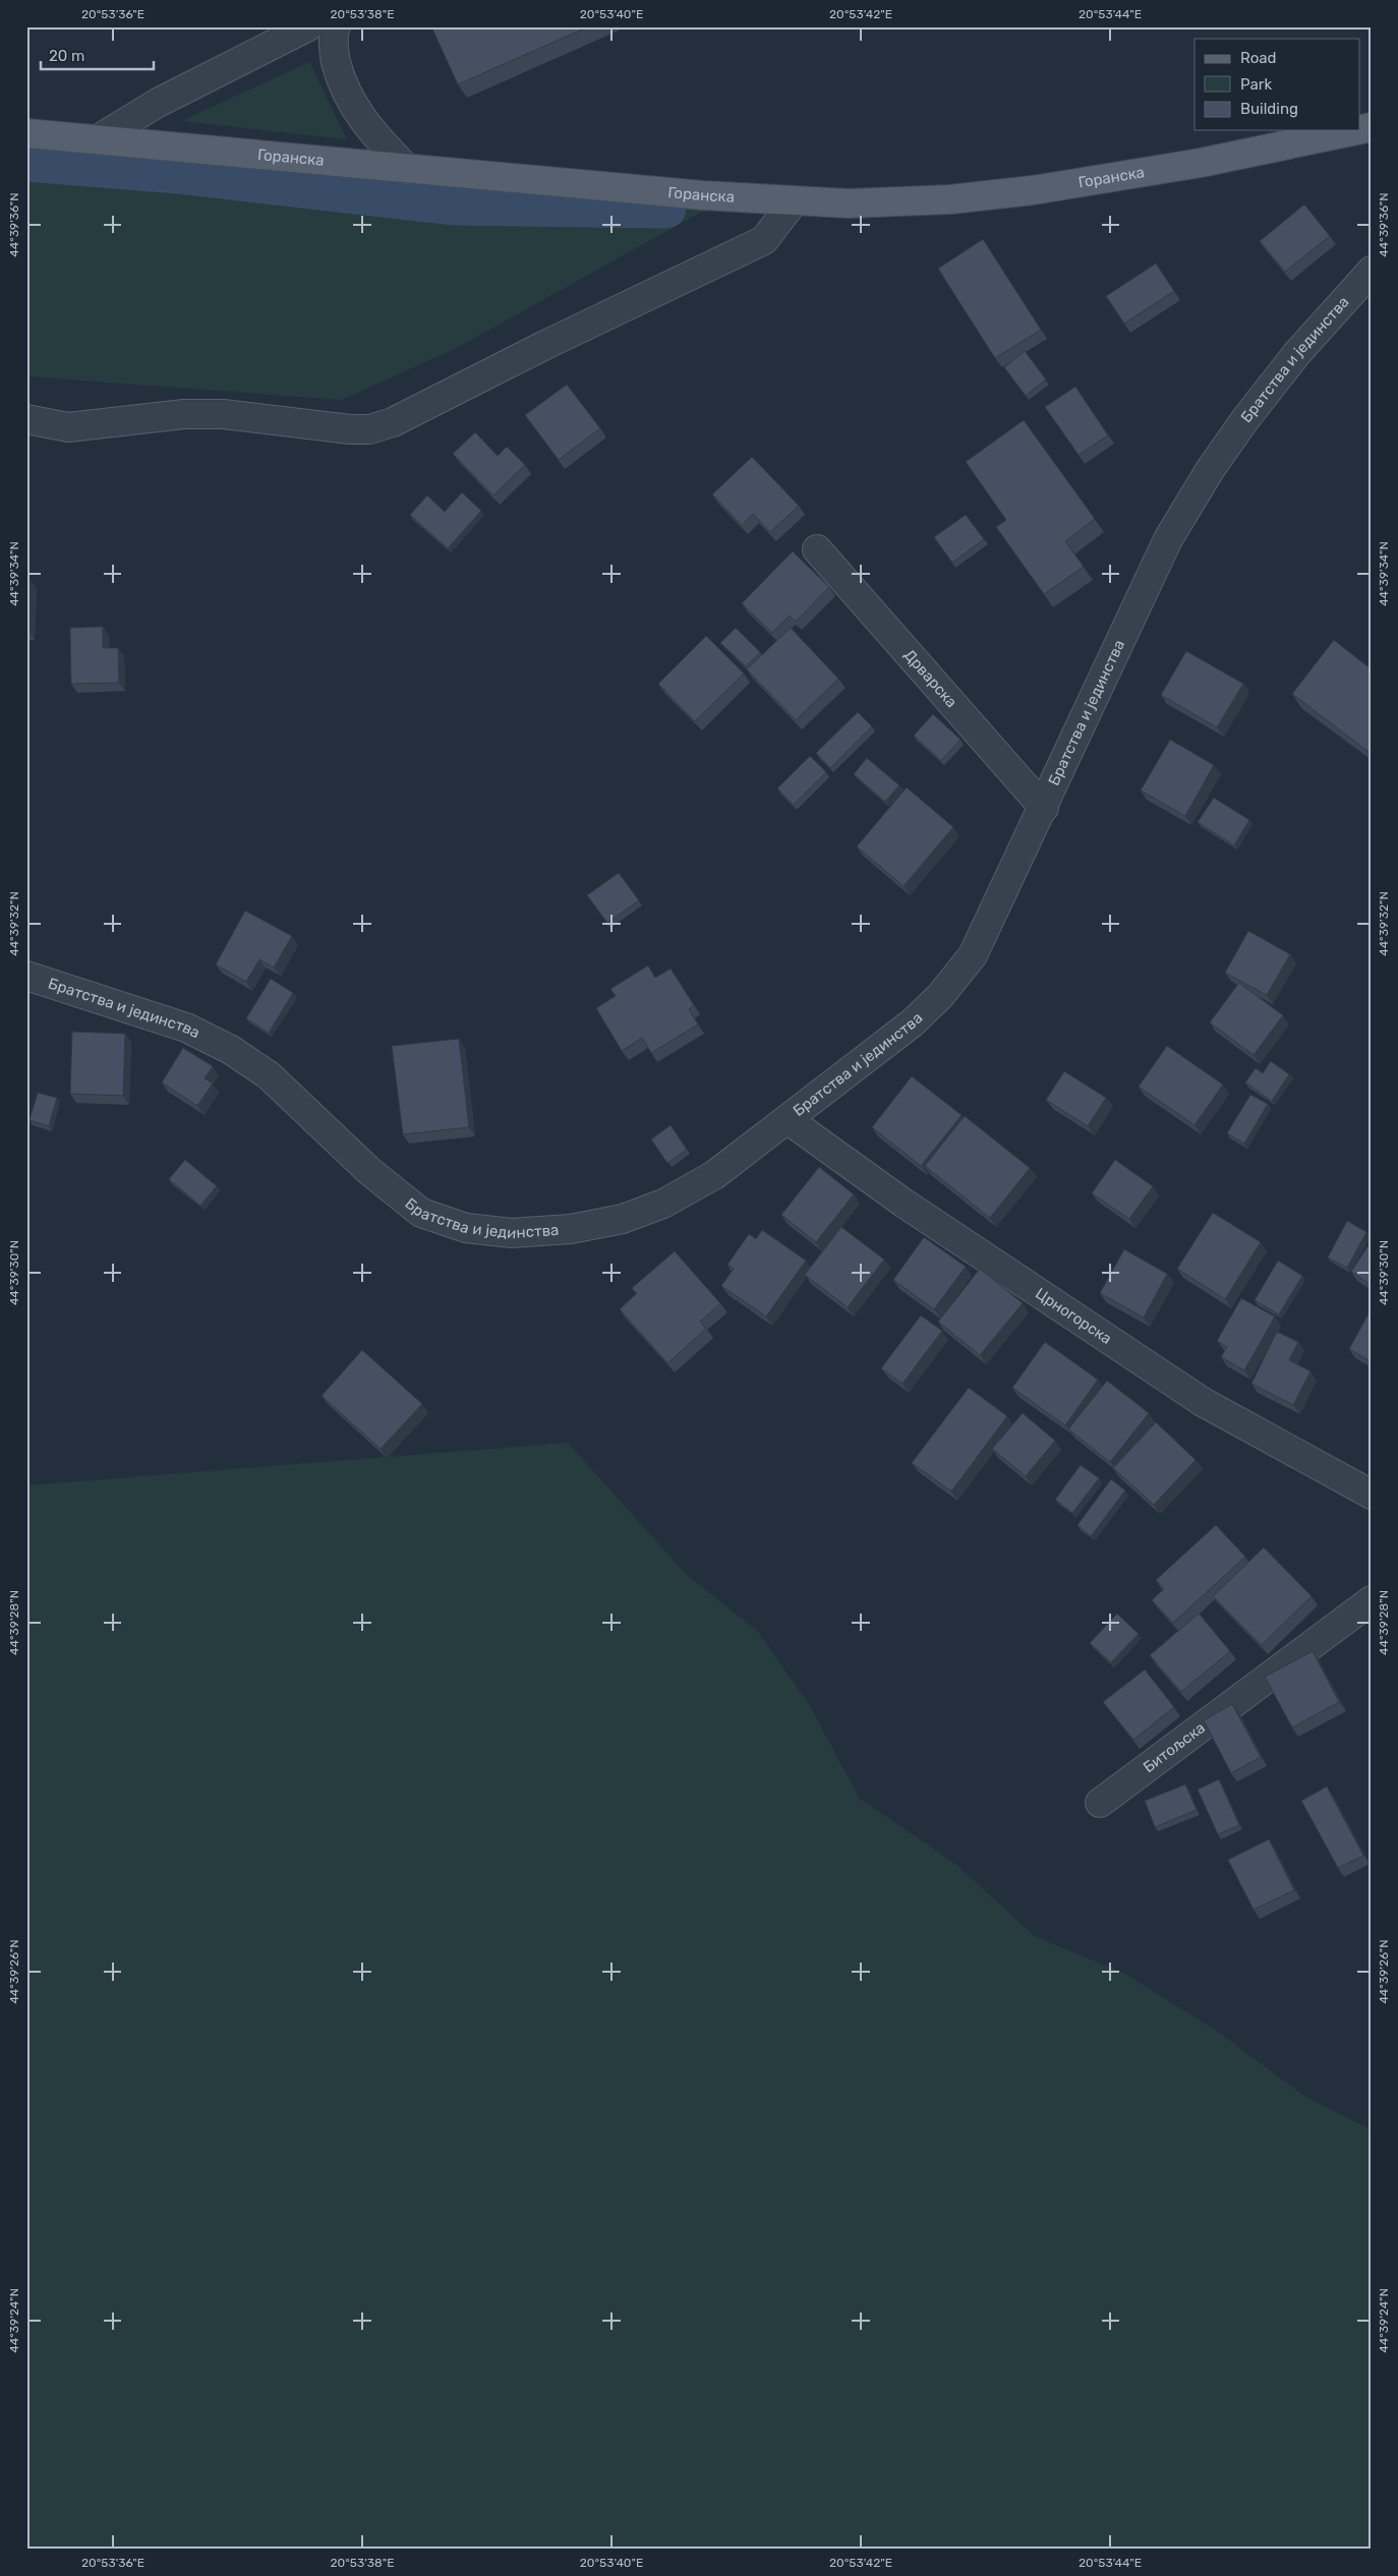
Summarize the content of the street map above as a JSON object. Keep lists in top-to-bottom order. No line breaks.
{"streets":{"main road":["Горанска"],"street":["Братства и јединства","Дрварска","Црногорска","Битољска"]},"crossings":[["Братства и јединства","Дрварска"],["Братства и јединства","Црногорска"]],"legend":["Road","Park","Building"],"scale_bar":"20 m","coordinates":["20°53'36\"E","20°53'38\"E","20°53'40\"E","20°53'42\"E","20°53'44\"E","44°39'36\"N","44°39'34\"N","44°39'32\"N","44°39'30\"N","44°39'28\"N","44°39'26\"N","44°39'24\"N"]}
